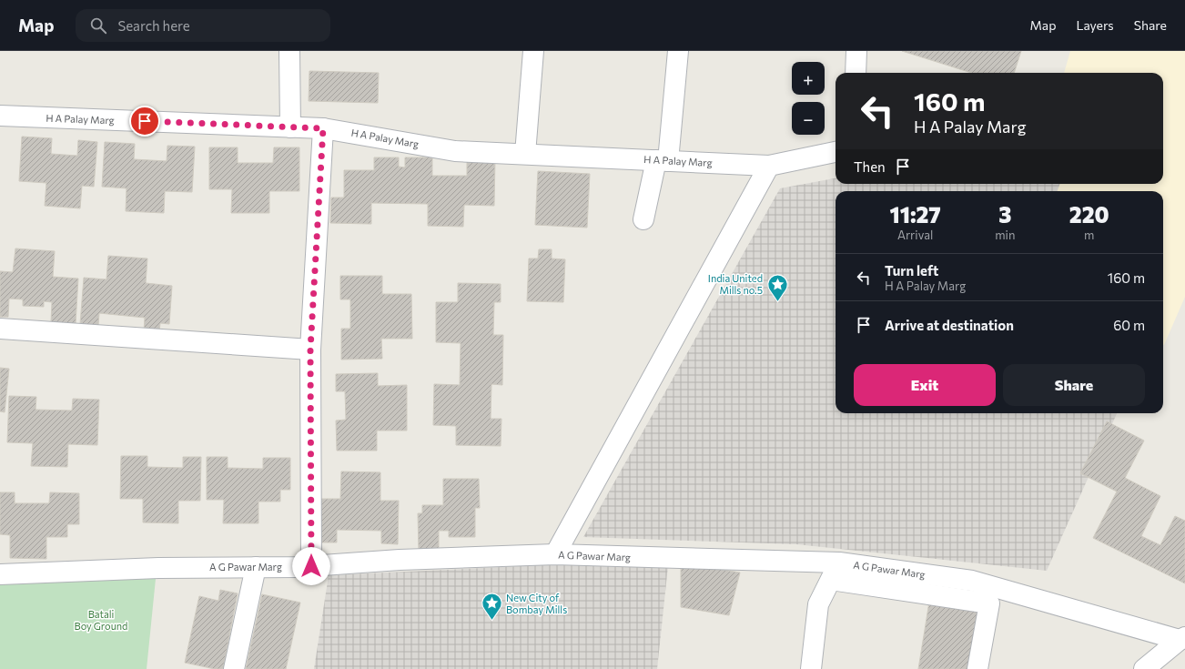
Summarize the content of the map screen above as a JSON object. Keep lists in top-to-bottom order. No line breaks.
{"streets":{"street":["H A Palay Marg","A G Pawar Marg"]},"parks":["Batali Boy Ground"],"places":{"place":["India United Mills no.5","New City of Bombay Mills"]},"page":{"header":"Map","search":"Search here","nav":["Map","Layers","Share"],"map_buttons":["+","−"],"turn":["160 m","H A Palay Marg"],"then":"Then","eta":["11:27","Arrival","3","min","220","m"],"list":[{"name":"Turn left","note":"H A Palay Marg","value":"160 m"},{"name":"Arrive at destination","value":"60 m"}],"buttons":["Exit","Share"]}}
